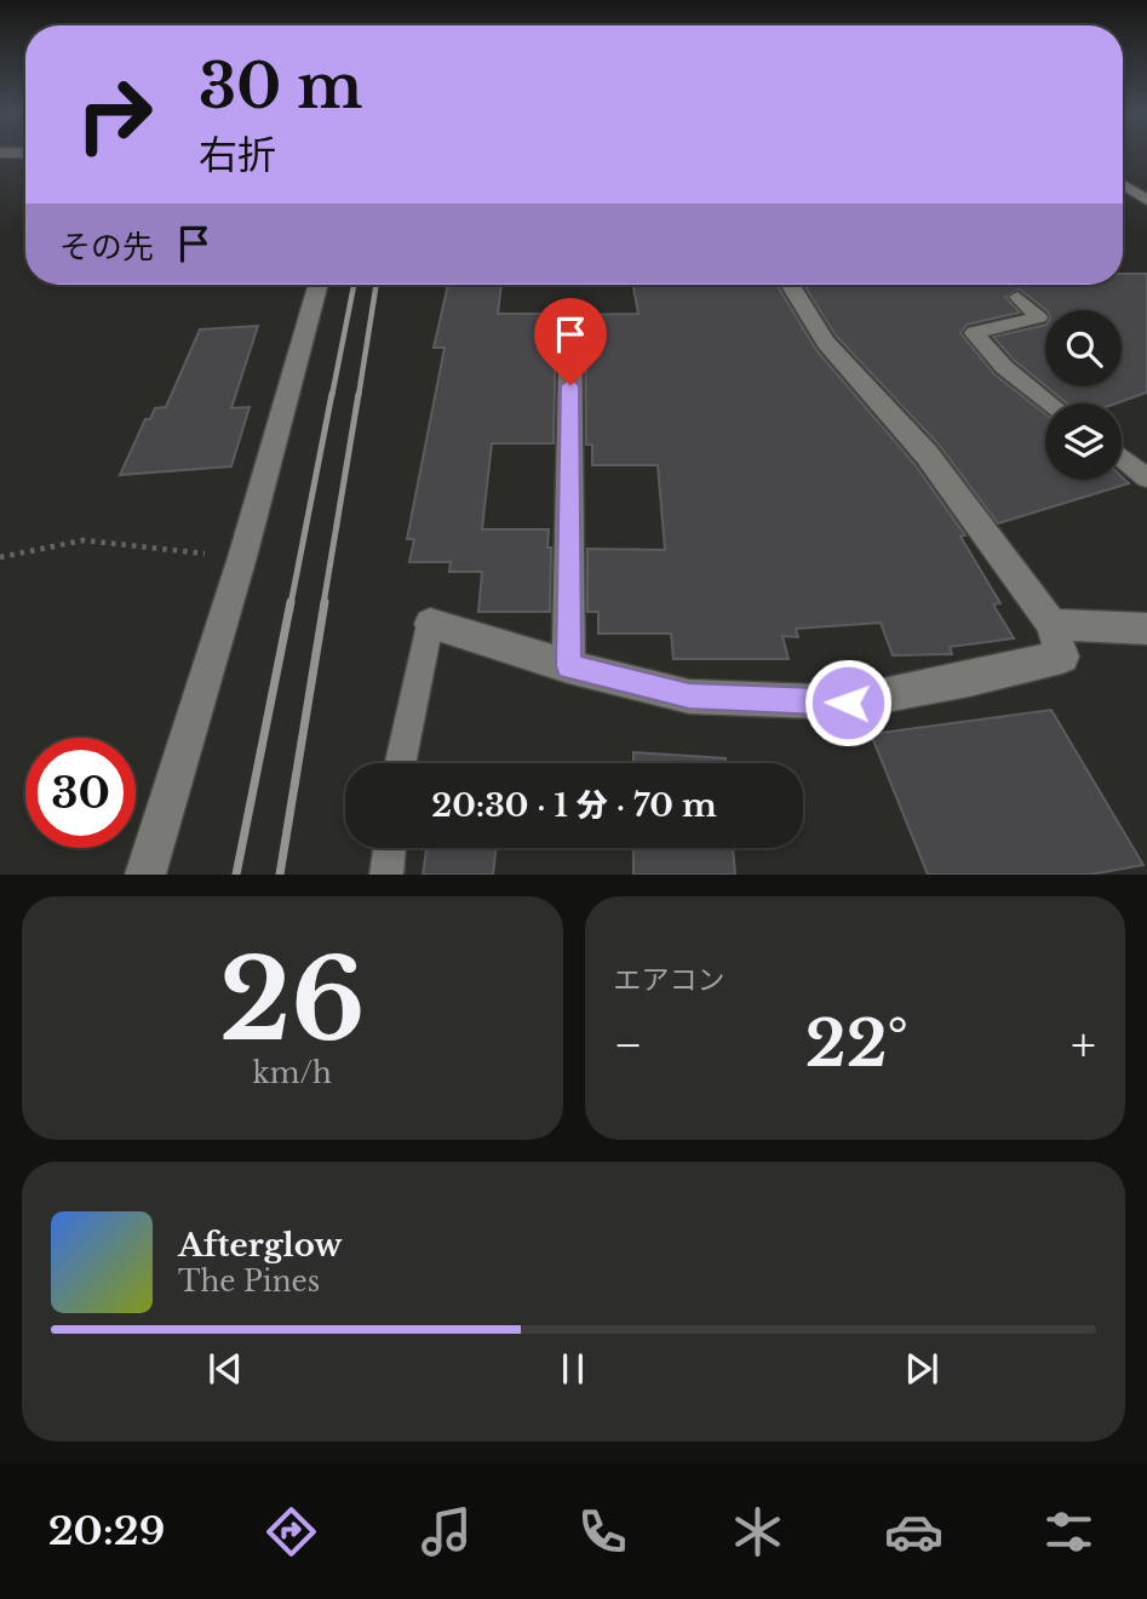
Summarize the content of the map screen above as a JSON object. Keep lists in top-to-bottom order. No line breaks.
{"page":{"turn":["30 m","右折"],"then":"その先","limit":"30","trip":"20:30 · 1 分 · 70 m","tile":[["26","km/h"],"エアコン"],"heat":["−","22°","+"],"song":["Afterglow","The Pines"],"tabs":"20:29"}}
